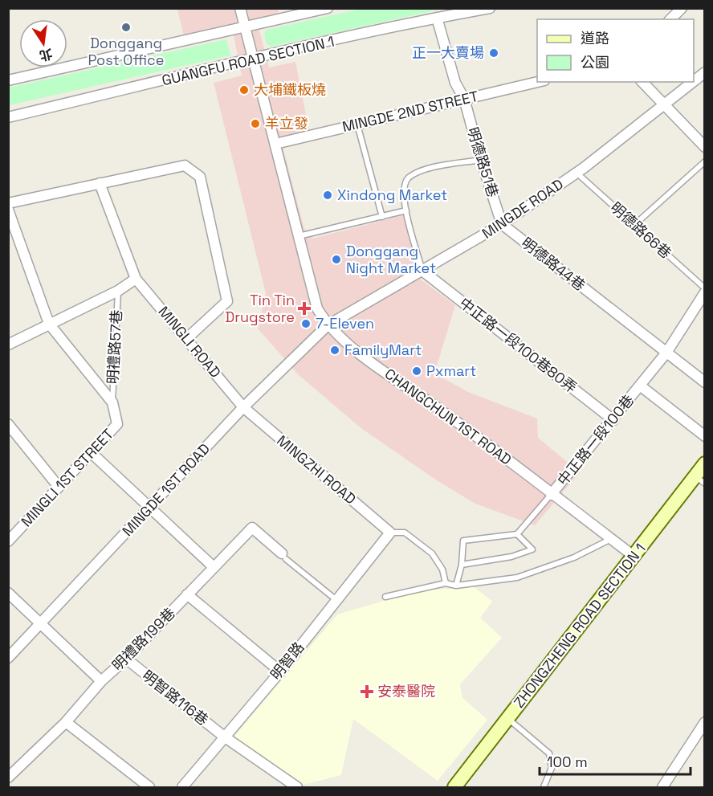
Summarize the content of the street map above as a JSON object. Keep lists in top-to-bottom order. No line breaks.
{"streets":{"main road":["ZHONGZHENG ROAD SECTION 1"],"street":["GUANGFU ROAD SECTION 1","MINGDE 2ND STREET","明德路51巷","MINGDE ROAD","明德路44巷","MINGLI ROAD","中正路一段100巷80弄","CHANGCHUN 1ST ROAD","中正路一段100巷","MINGZHI ROAD","MINGLI 1ST STREET","MINGDE 1ST ROAD","明禮路199巷","明智路","明智路116巷"],"lane":["明德路66巷","明禮路57巷"]},"crossings":[["GUANGFU ROAD SECTION 1","明德路51巷"],["GUANGFU ROAD SECTION 1","CHANGCHUN 1ST ROAD"],["MINGDE 2ND STREET","明德路51巷"],["MINGDE 2ND STREET","CHANGCHUN 1ST ROAD"],["明德路51巷","MINGDE ROAD"],["明德路51巷","明德路44巷"],["MINGDE ROAD","明德路66巷"],["MINGDE ROAD","明德路44巷"],["MINGDE ROAD","中正路一段100巷80弄"],["MINGDE ROAD","CHANGCHUN 1ST ROAD"],["MINGDE ROAD","MINGDE 1ST ROAD"],["明德路44巷","中正路一段100巷"],["MINGLI ROAD","MINGZHI ROAD"],["MINGLI ROAD","MINGDE 1ST ROAD"],["中正路一段100巷80弄","中正路一段100巷"],["明禮路57巷","MINGLI 1ST STREET"],["CHANGCHUN 1ST ROAD","中正路一段100巷"],["CHANGCHUN 1ST ROAD","MINGDE 1ST ROAD"],["CHANGCHUN 1ST ROAD","ZHONGZHENG ROAD SECTION 1"],["MINGZHI ROAD","MINGDE 1ST ROAD"],["MINGZHI ROAD","明智路"],["明禮路199巷","明智路116巷"],["明智路","明智路116巷"]],"places":{"other":["Donggang Post Office","正一大賣場","大埔鐵板燒","羊立發","Xindong Market","Donggang Night Market","7-Eleven","FamilyMart","Pxmart"],"health":["Tin Tin Drugstore","安泰醫院"]},"legend":["道路","公園"],"scale_bar":"100 m","north":"bottom"}
